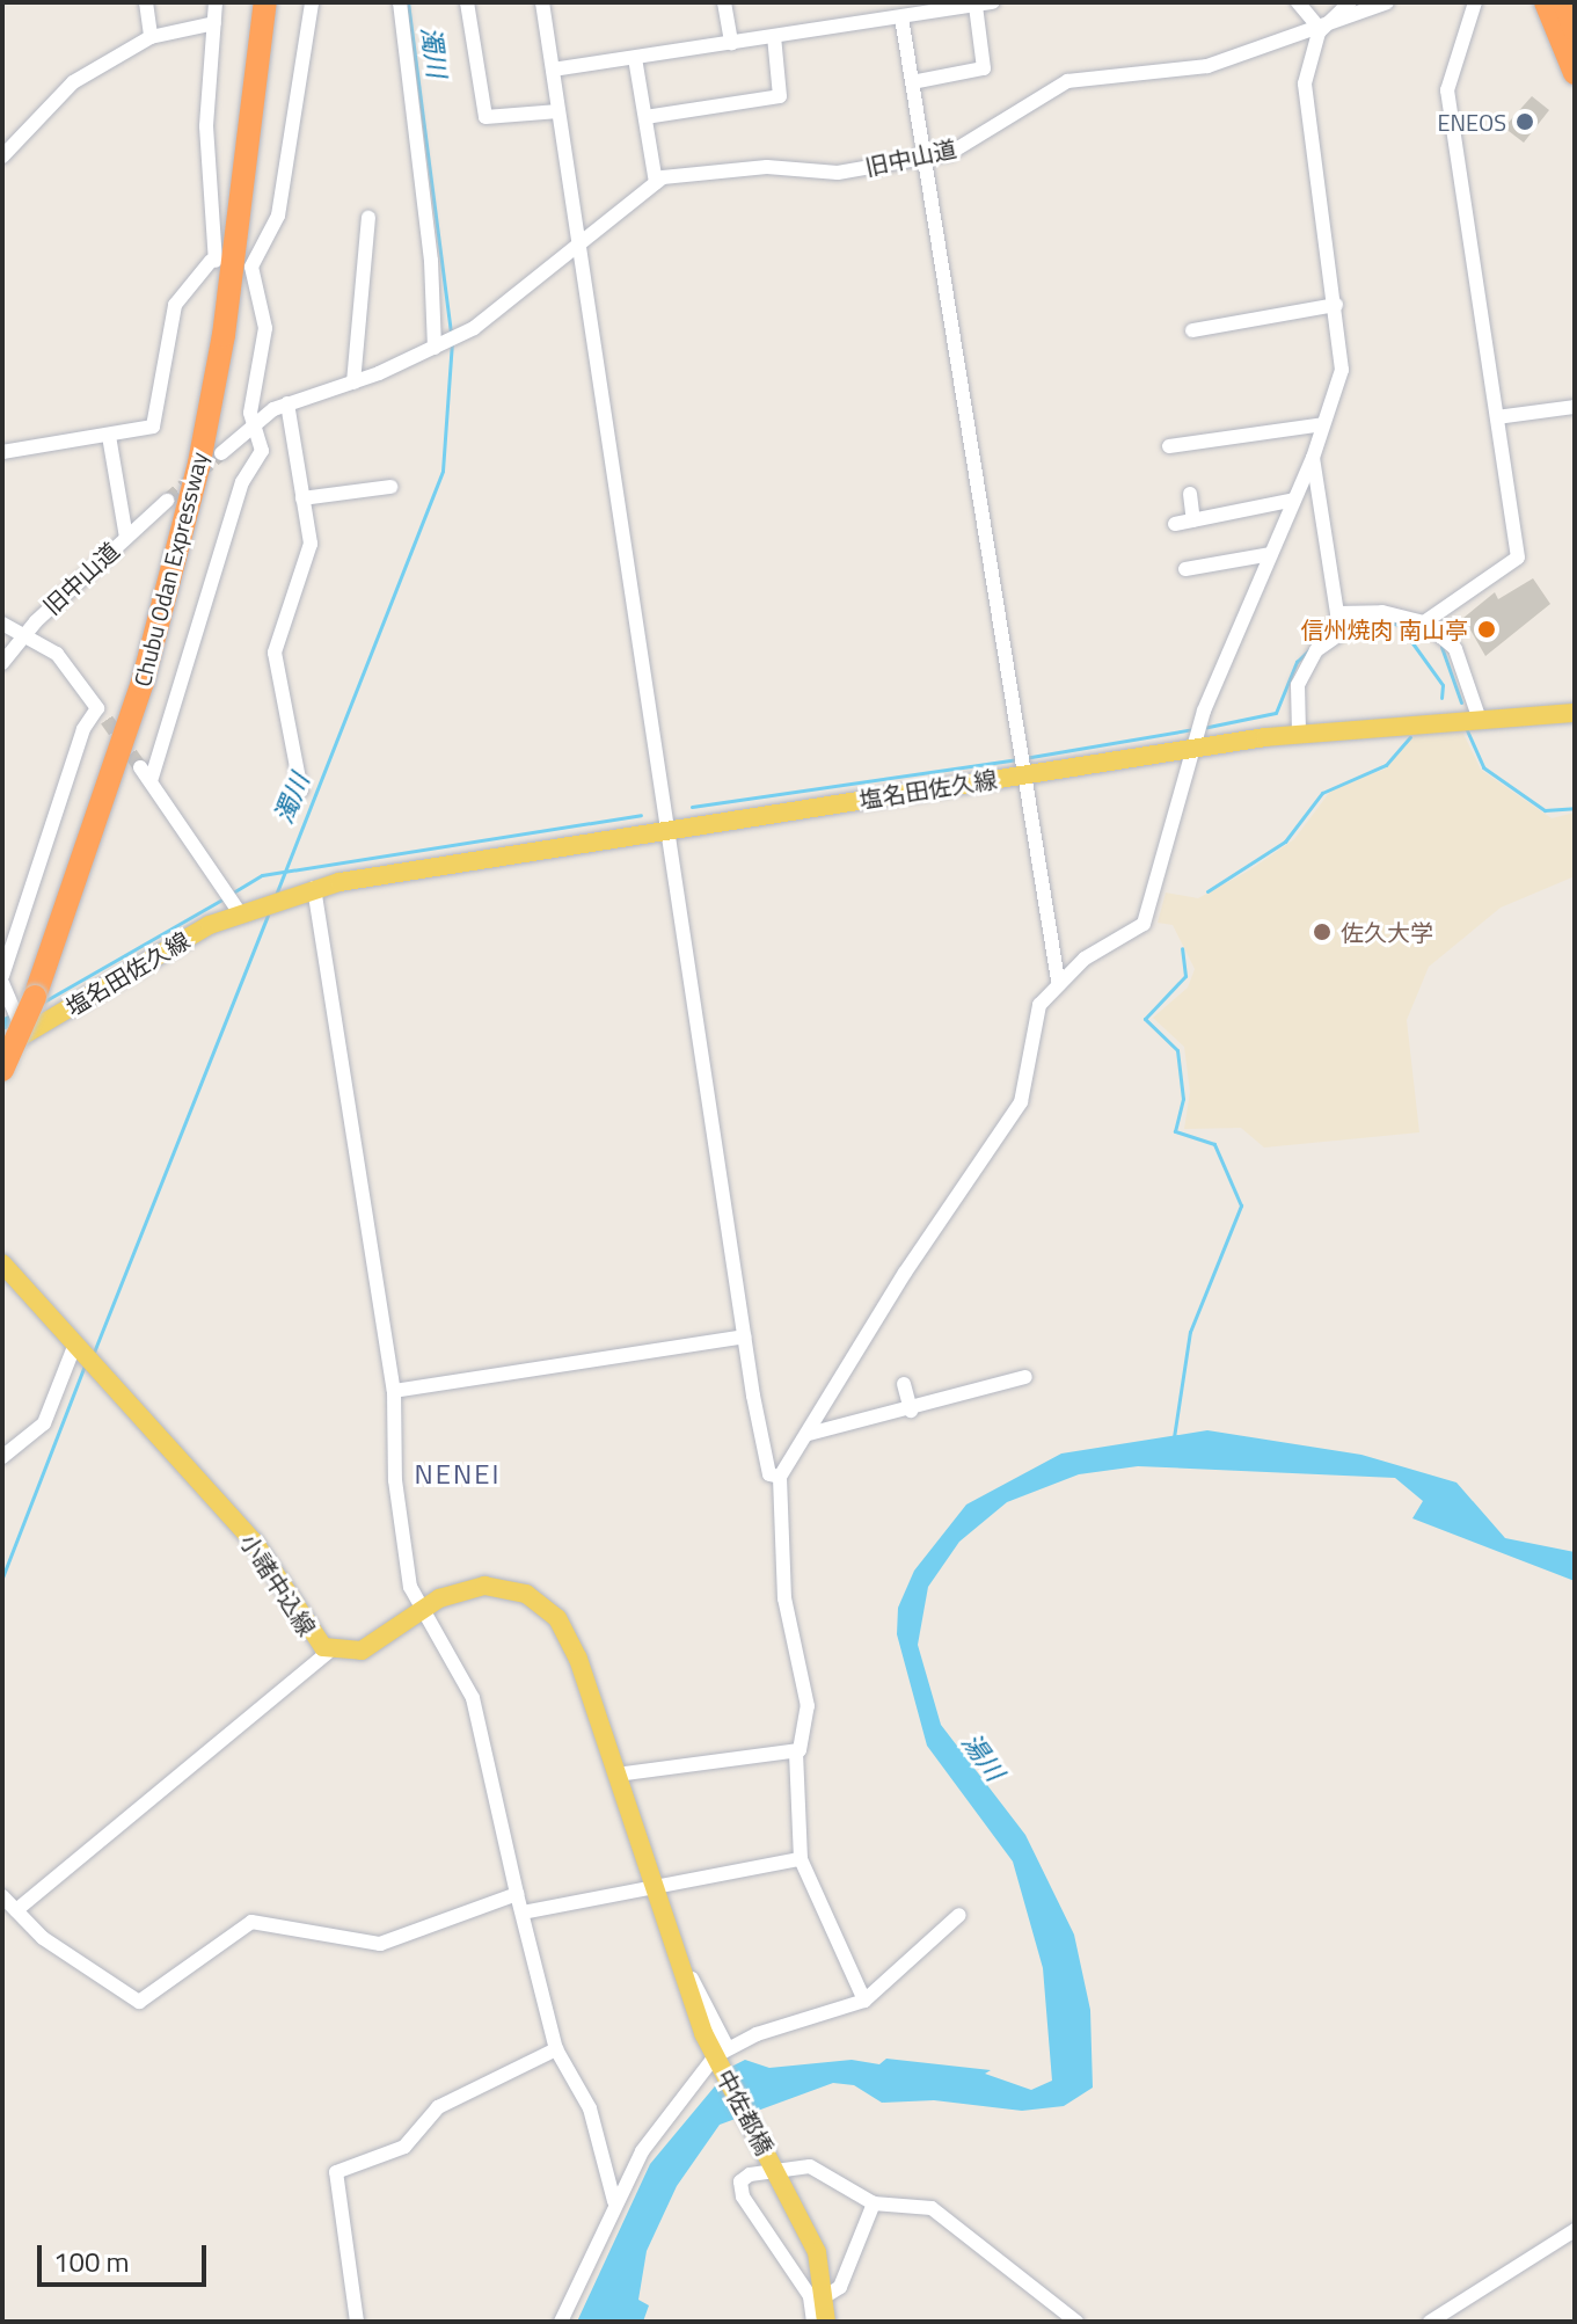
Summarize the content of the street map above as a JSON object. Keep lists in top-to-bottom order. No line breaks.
{"streets":{"highway":["Chubu Odan Expressway"],"main road":["塩名田佐久線","小諸中込線","中佐都橋"],"street":["旧中山道"]},"crossings":[["小諸中込線","中佐都橋"]],"districts":["NENEI"],"water":["濁川","湯川"],"places":["ENEOS","信州焼肉 南山亭","佐久大学"],"scale_bar":"100 m"}
